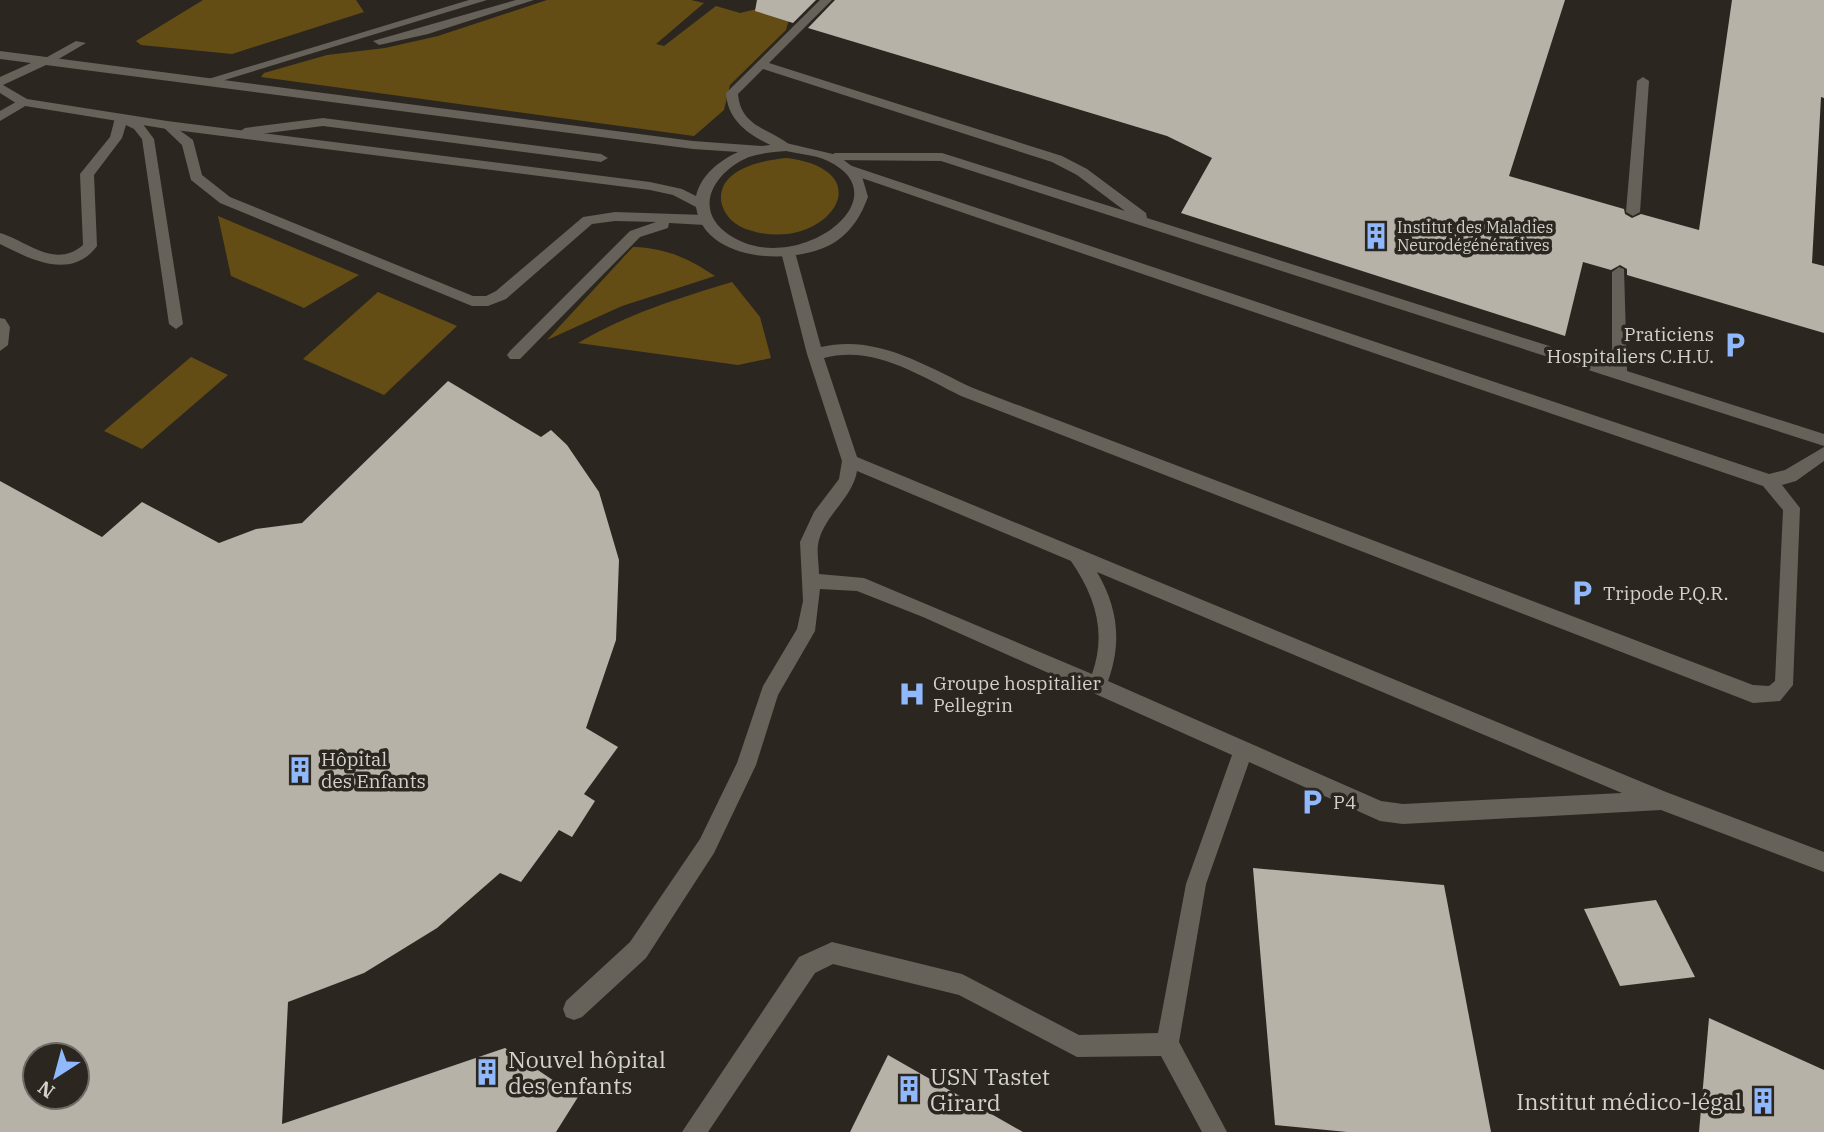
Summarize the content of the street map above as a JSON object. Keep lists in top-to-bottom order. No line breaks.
{"places":{"building":["Institut des Maladies Neurodégénératives","Hôpital des Enfants","Nouvel hôpital des enfants","USN Tastet Girard","Institut médico-légal"],"parking":["Praticiens Hospitaliers C.H.U.","Tripode P.Q.R.","P4"],"hospital":["Groupe hospitalier Pellegrin"]},"north":"bottom left"}
